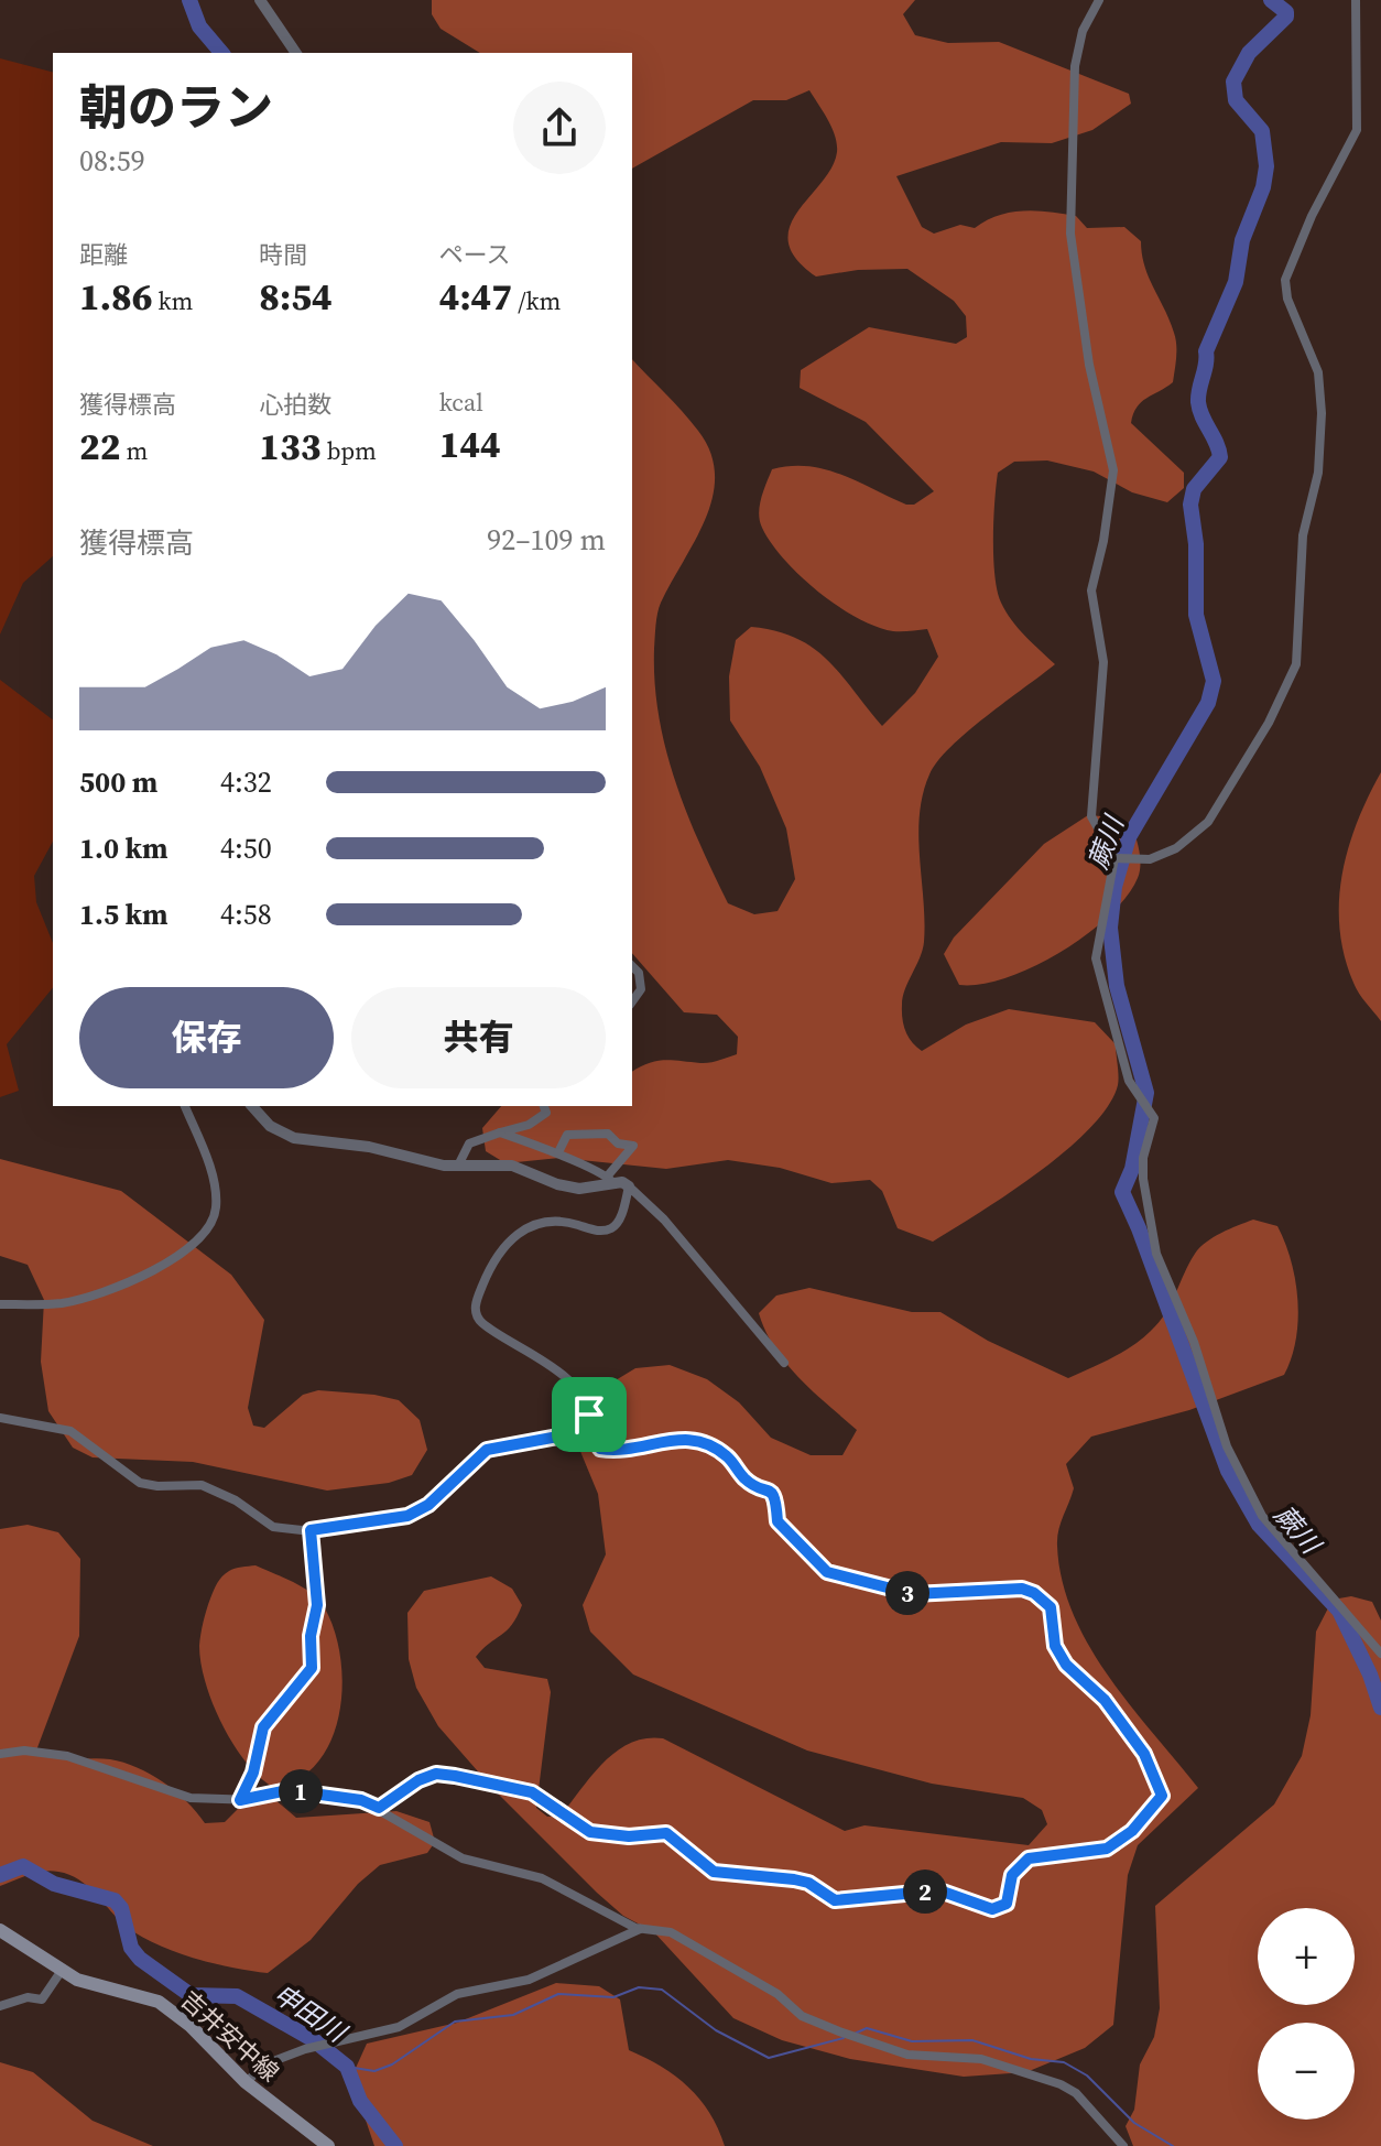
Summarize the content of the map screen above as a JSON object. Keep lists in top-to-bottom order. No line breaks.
{"streets":{"main road":["吉井安中線"]},"water":["蕨川","申田川"],"page":{"heading":["朝のラン","08:59"],"stats":[["距離","1.86 km"],["時間","8:54"],["ペース","4:47 /km"],["獲得標高","22 m"],["心拍数","133 bpm"],["kcal","144"]],"chart":["獲得標高","92–109 m"],"list":[{"name":"500 m","note":"4:32"},{"name":"1.0 km","note":"4:50"},{"name":"1.5 km","note":"4:58"}],"buttons":["保存","共有"],"pins":["3","1","2"],"map_buttons":["+","−"]}}
